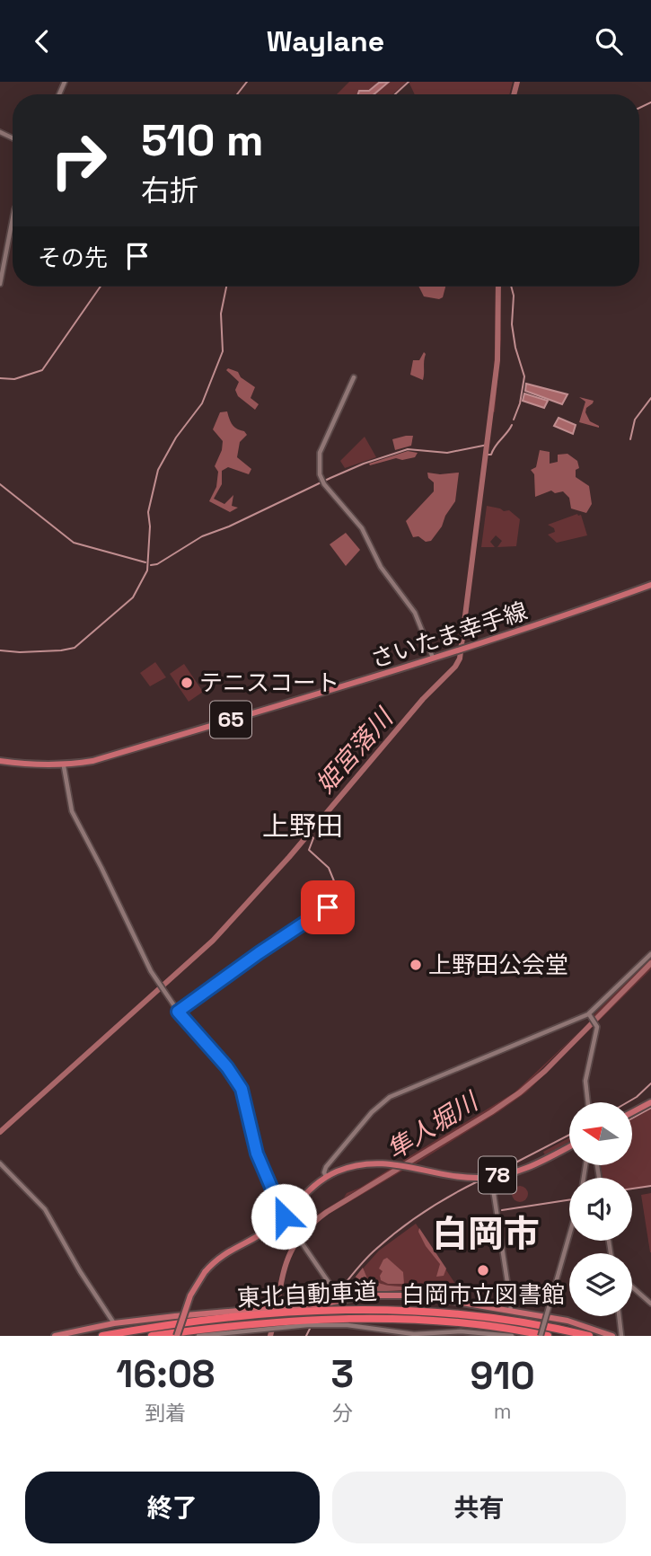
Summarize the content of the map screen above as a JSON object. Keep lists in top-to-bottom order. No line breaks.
{"streets":{"highway":["東北自動車道"],"main road":["さいたま幸手線","65","78"]},"districts":["上野田","白岡市"],"water":["姫宮落川","隼人堀川"],"places":["テニスコート","上野田公会堂","白岡市立図書館"],"north":"left","page":{"header":"Waylane","turn":["510 m","右折"],"then":"その先","eta":["16:08","到着","3","分","910","m"],"buttons":["終了","共有"]}}
